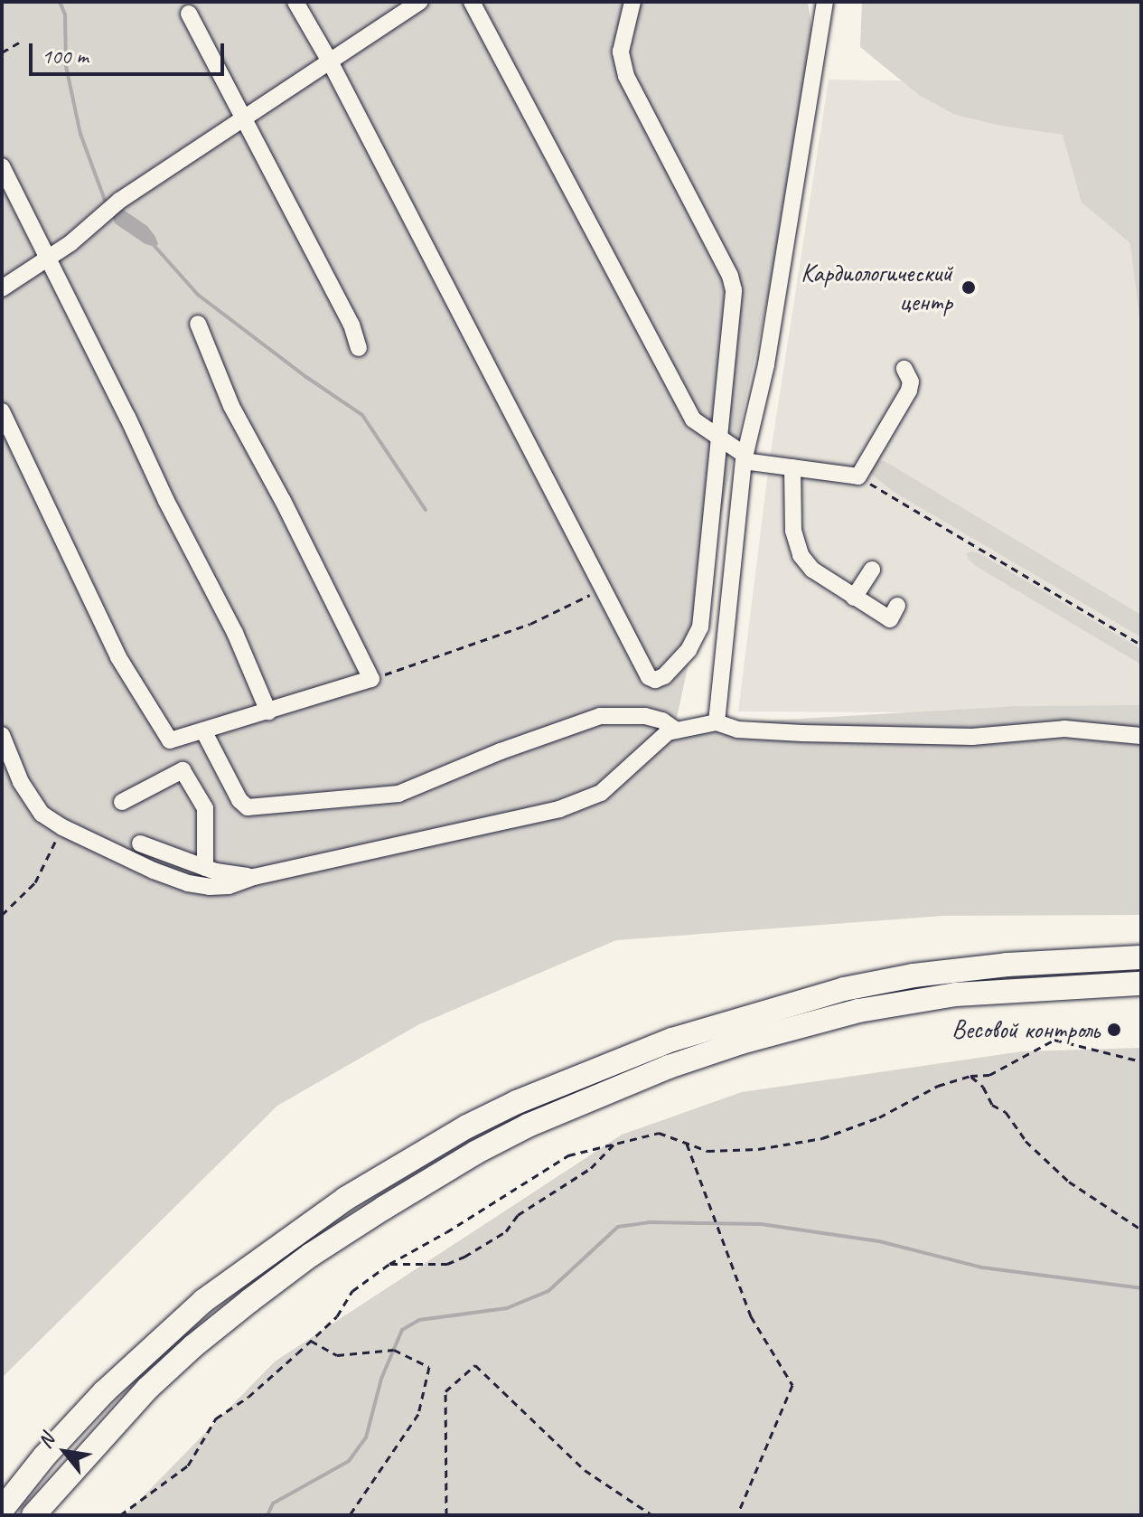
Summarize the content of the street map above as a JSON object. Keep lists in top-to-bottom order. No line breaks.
{"places":["Кардиологический центр","Весовой контроль"],"scale_bar":"100 m","north":"top left"}
